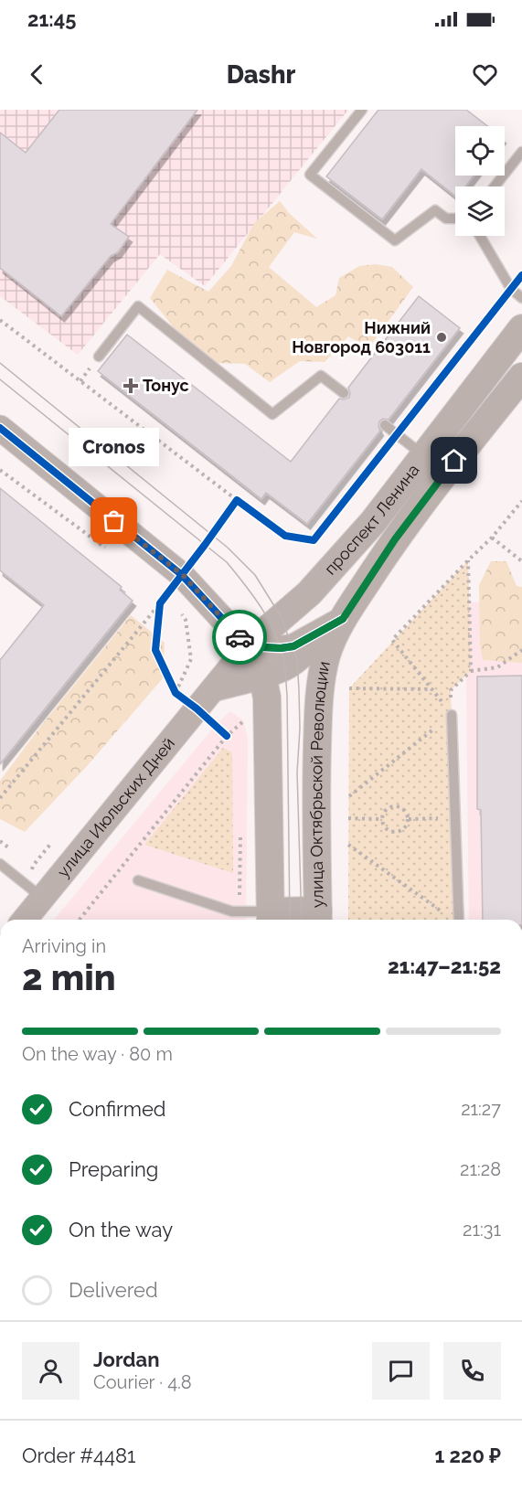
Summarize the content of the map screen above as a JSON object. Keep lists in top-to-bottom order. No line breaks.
{"streets":{"main road":["проспект Ленина","улица Октябрьской Революции"],"street":["улица Июльских Дней"]},"crossings":[["проспект Ленина","улица Октябрьской Революции"],["проспект Ленина","улица Июльских Дней"],["улица Октябрьской Революции","улица Июльских Дней"]],"places":{"other":["Нижний Новгород 603011","Cronos"],"health":["Тонус"]},"page":{"status":"21:45","header":"Dashr","bubble":"Cronos","heading":["2 min","Arriving in","21:47–21:52"],"panel":["Jordan","Courier · 4.8","Order #4481","1 220 ₽"],"bar":"On the way · 80 m","list":[["Confirmed","21:27"],["Preparing","21:28"],["On the way","21:31"],"Delivered"]}}
